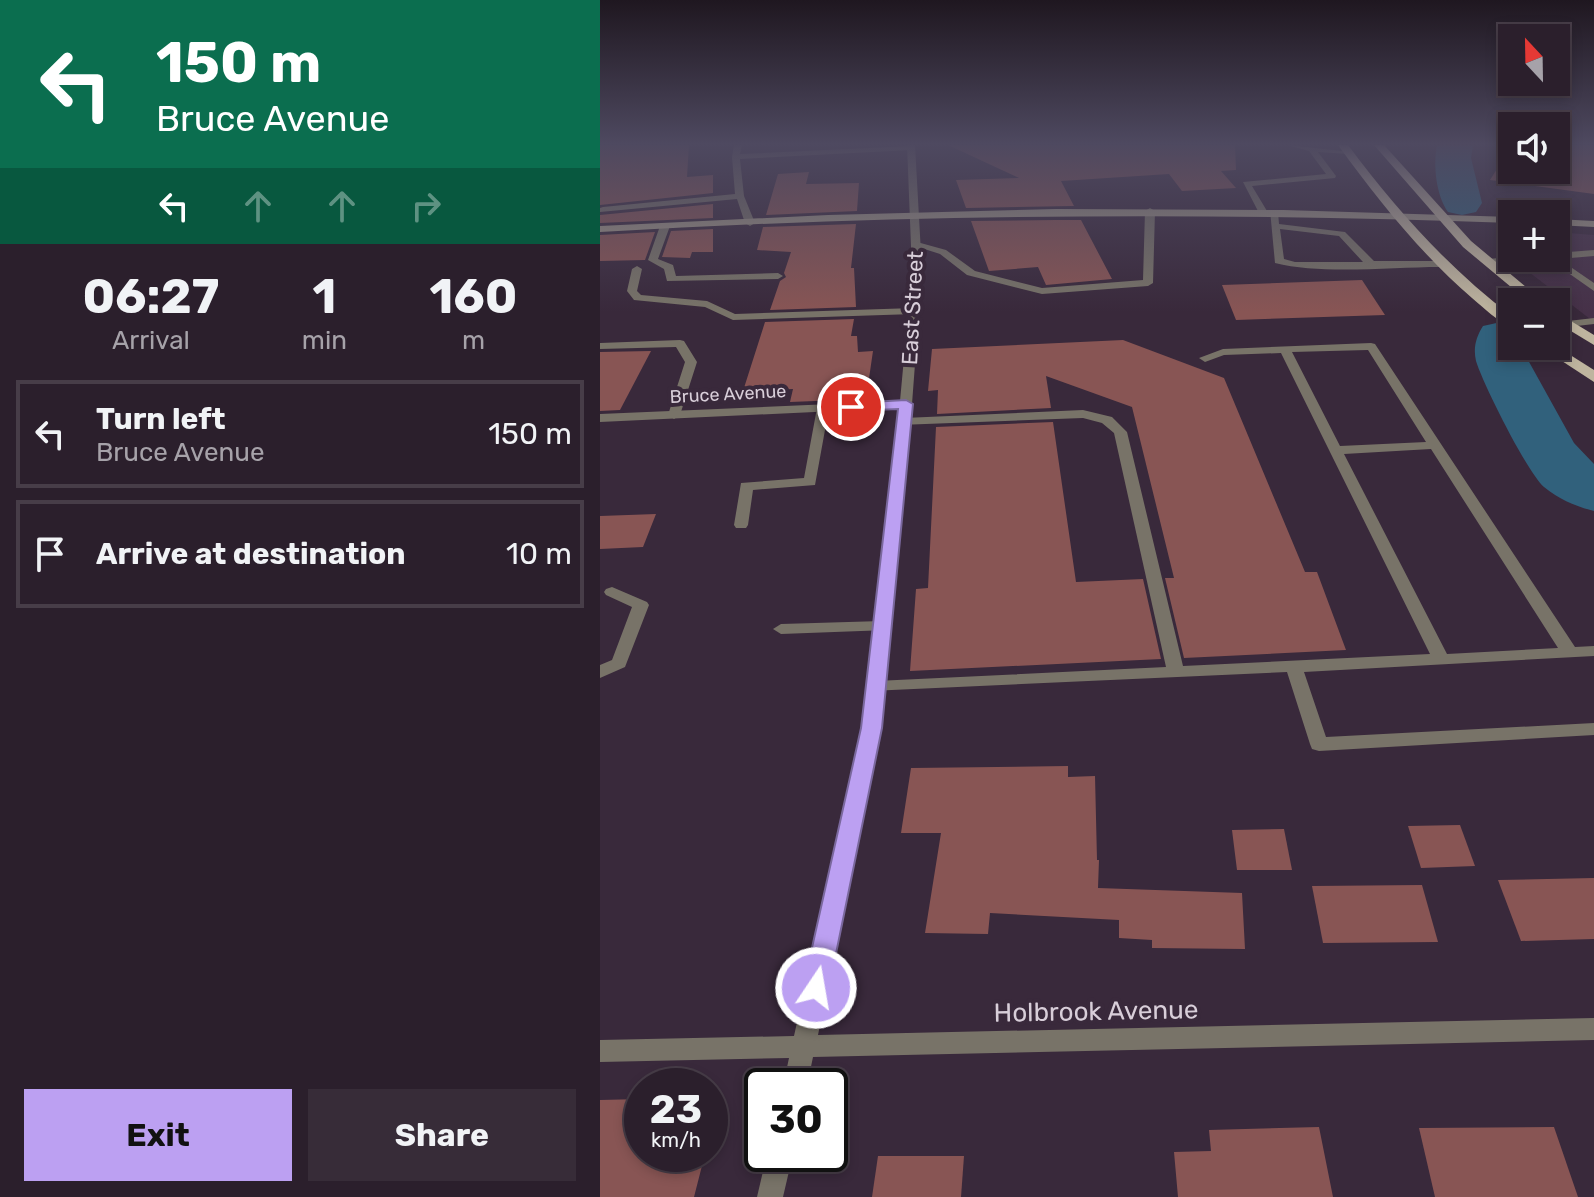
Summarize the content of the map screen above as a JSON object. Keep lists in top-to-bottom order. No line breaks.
{"streets":{"street":["East Street","Bruce Avenue","Holbrook Avenue"]},"crossings":[["East Street","Bruce Avenue"],["East Street","Holbrook Avenue"]],"north":"top","page":{"turn":["150 m","Bruce Avenue"],"map_buttons":["+","−"],"eta":["06:27","Arrival","1","min","160","m"],"list":[{"name":"Turn left","note":"Bruce Avenue","value":"150 m"},{"name":"Arrive at destination","value":"10 m"}],"speed":"23 km/h","limit":"30","buttons":["Exit","Share"]}}
